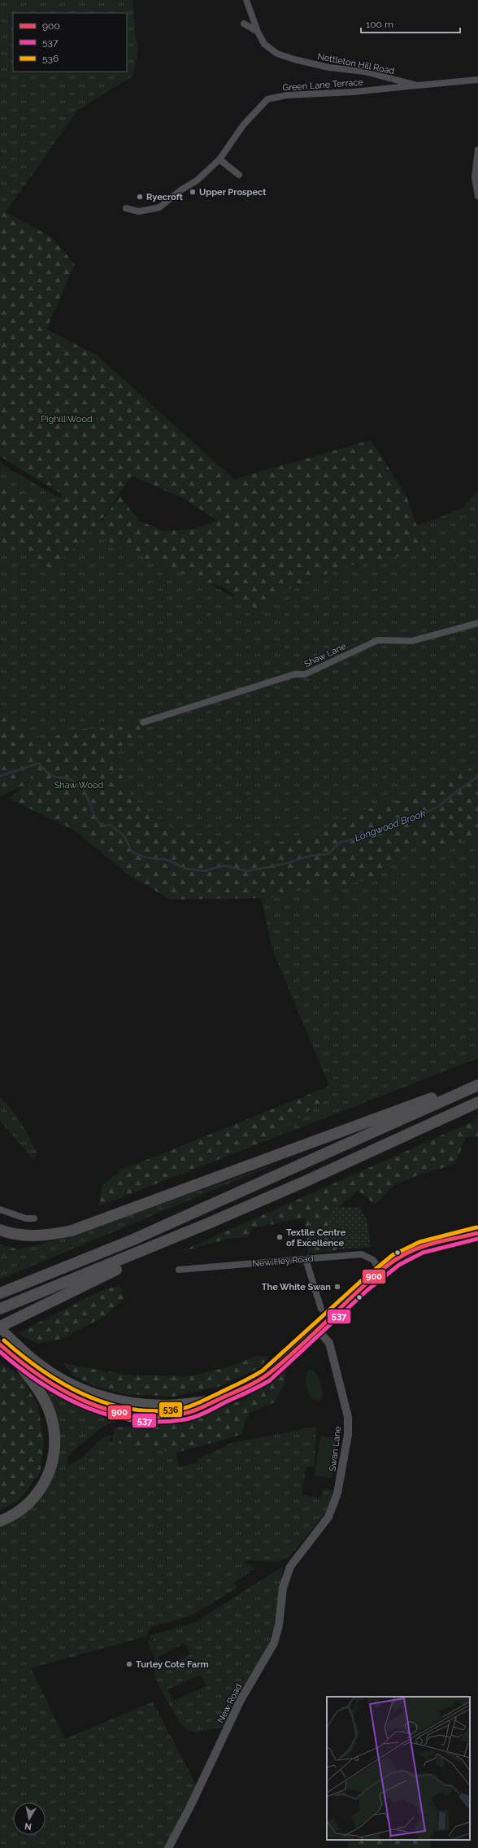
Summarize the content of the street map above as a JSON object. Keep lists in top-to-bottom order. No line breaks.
{"streets":{"street":["Nettleton Hill Road","Green Lane Terrace","Shaw Lane","New Hey Road","Swan Lane","New Road"]},"crossings":[["Nettleton Hill Road","Green Lane Terrace"],["Swan Lane","New Road"]],"water":["Longwood Brook"],"parks":["Pighill Wood","Shaw Wood"],"places":["Upper Prospect","Ryecroft","Textile Centre of Excellence","The White Swan","Turley Cote Farm"],"lines":["transit line 536","transit line 900","transit line 537"],"legend":["900","537","536"],"scale_bar":"100 m","north":"bottom"}
